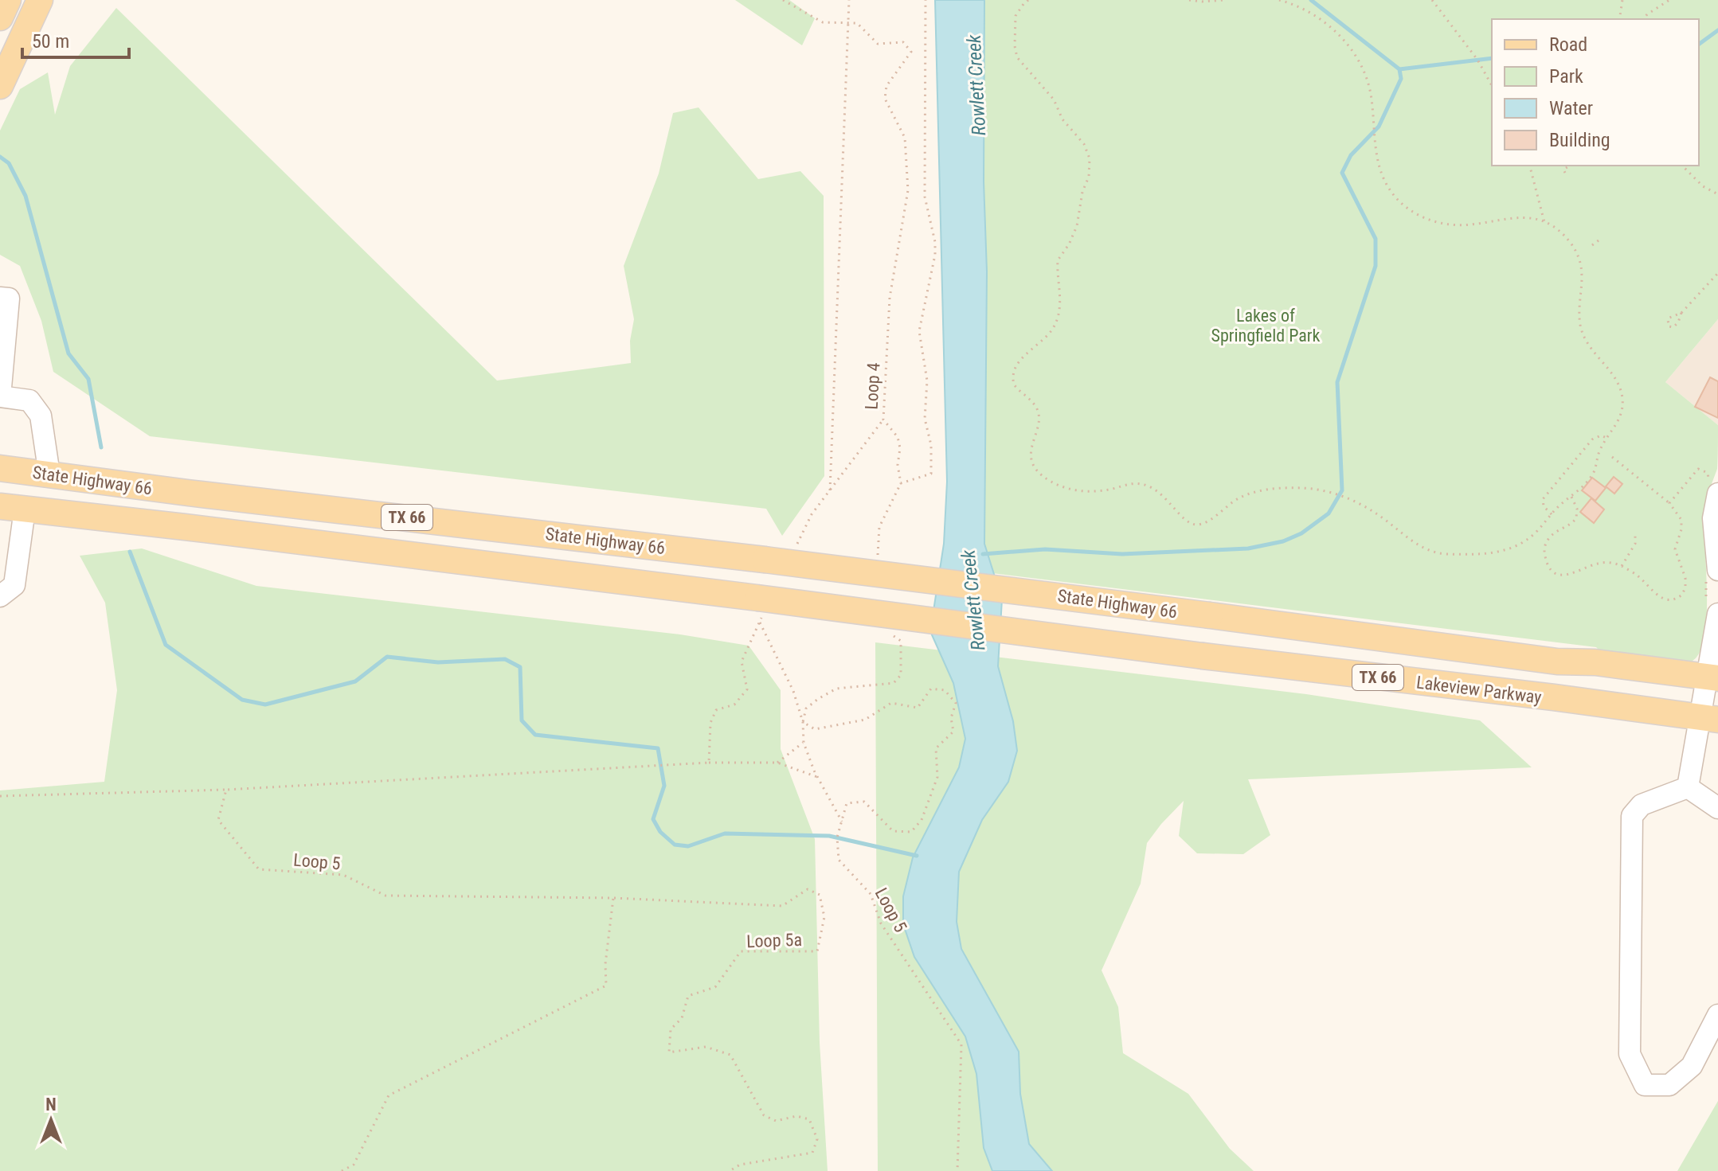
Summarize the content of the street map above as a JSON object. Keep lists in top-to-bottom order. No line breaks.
{"streets":{"main road":["State Highway 66","TX 66","Lakeview Parkway"],"path":["Loop 4","Loop 5","Loop 5a"]},"crossings":[["State Highway 66","Lakeview Parkway"],["Loop 5","Loop 5a"]],"water":["Rowlett Creek"],"parks":["Lakes of Springfield Park"],"legend":["Road","Park","Water","Building"],"scale_bar":"50 m","north":"top"}
